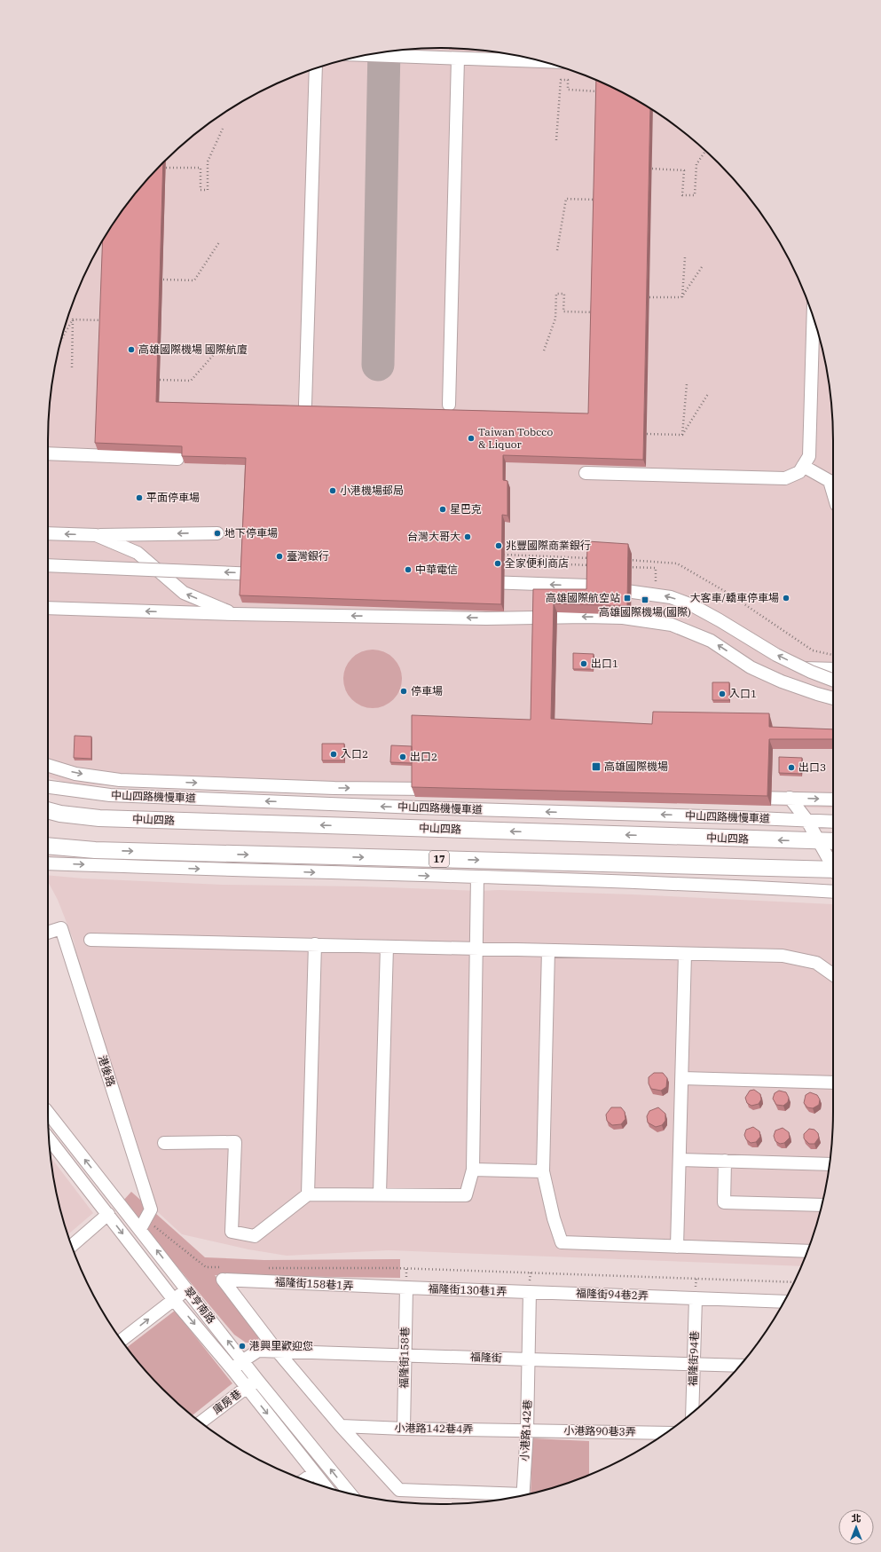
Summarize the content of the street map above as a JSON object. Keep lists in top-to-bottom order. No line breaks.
{"streets":{"main road":["中山四路","17"],"street":["中山四路機慢車道","港後路","福隆街158巷1弄","福隆街130巷1弄","福隆街94巷2弄","翠亨南路","福隆街158巷","福隆街","福隆街94巷","庫房巷","小港路142巷4弄","小港路142巷","小港路90巷3弄"]},"crossings":[["港後路","翠亨南路"],["福隆街158巷1弄","福隆街130巷1弄"],["福隆街158巷1弄","福隆街158巷"],["福隆街158巷1弄","福隆街"],["福隆街130巷1弄","福隆街94巷2弄"],["福隆街130巷1弄","福隆街158巷"],["福隆街130巷1弄","小港路142巷"],["福隆街94巷2弄","福隆街94巷"],["福隆街94巷2弄","小港路142巷"],["翠亨南路","福隆街"],["翠亨南路","庫房巷"],["福隆街158巷","福隆街"],["福隆街158巷","小港路142巷4弄"],["福隆街","福隆街94巷"],["福隆街","小港路142巷"],["小港路142巷4弄","小港路142巷"],["小港路142巷4弄","小港路90巷3弄"],["小港路142巷","小港路90巷3弄"]],"places":{"other":["高雄國際機場 國際航廈","Taiwan Tobcco & Liquor","小港機場郵局","平面停車場","星巴克","地下停車場","台灣大哥大","兆豐國際商業銀行","臺灣銀行","全家便利商店","中華電信","大客車/轎車停車場","出口1","停車場","入口1","入口2","出口2","出口3","港興里歡迎您"],"transit":["高雄國際航空站","高雄國際機場(國際)","高雄國際機場"]},"north":"top"}
